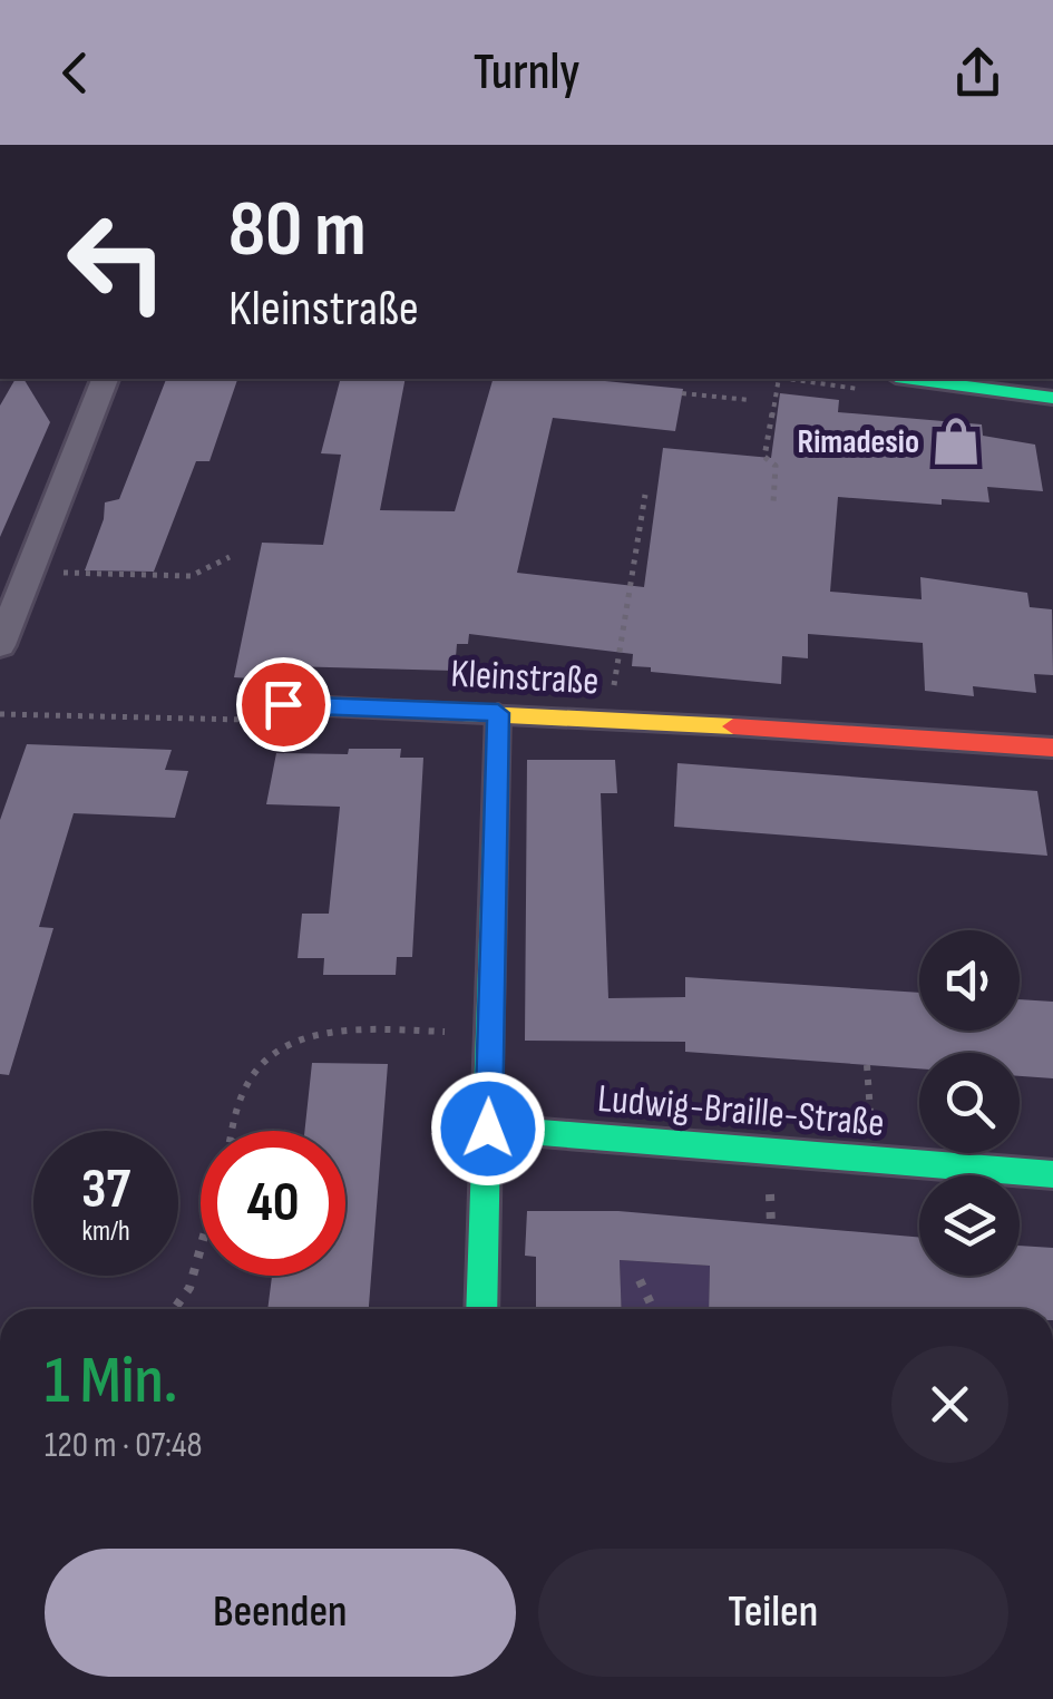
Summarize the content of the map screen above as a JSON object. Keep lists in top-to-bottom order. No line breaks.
{"streets":{"street":["Kleinstraße","Ludwig-Braille-Straße"]},"places":{"shop":["Rimadesio"]},"page":{"header":"Turnly","turn":["80 m","Kleinstraße"],"speed":"37 km/h","limit":"40","heading":["1 Min.","120 m · 07:48"],"buttons":["Beenden","Teilen"]}}
